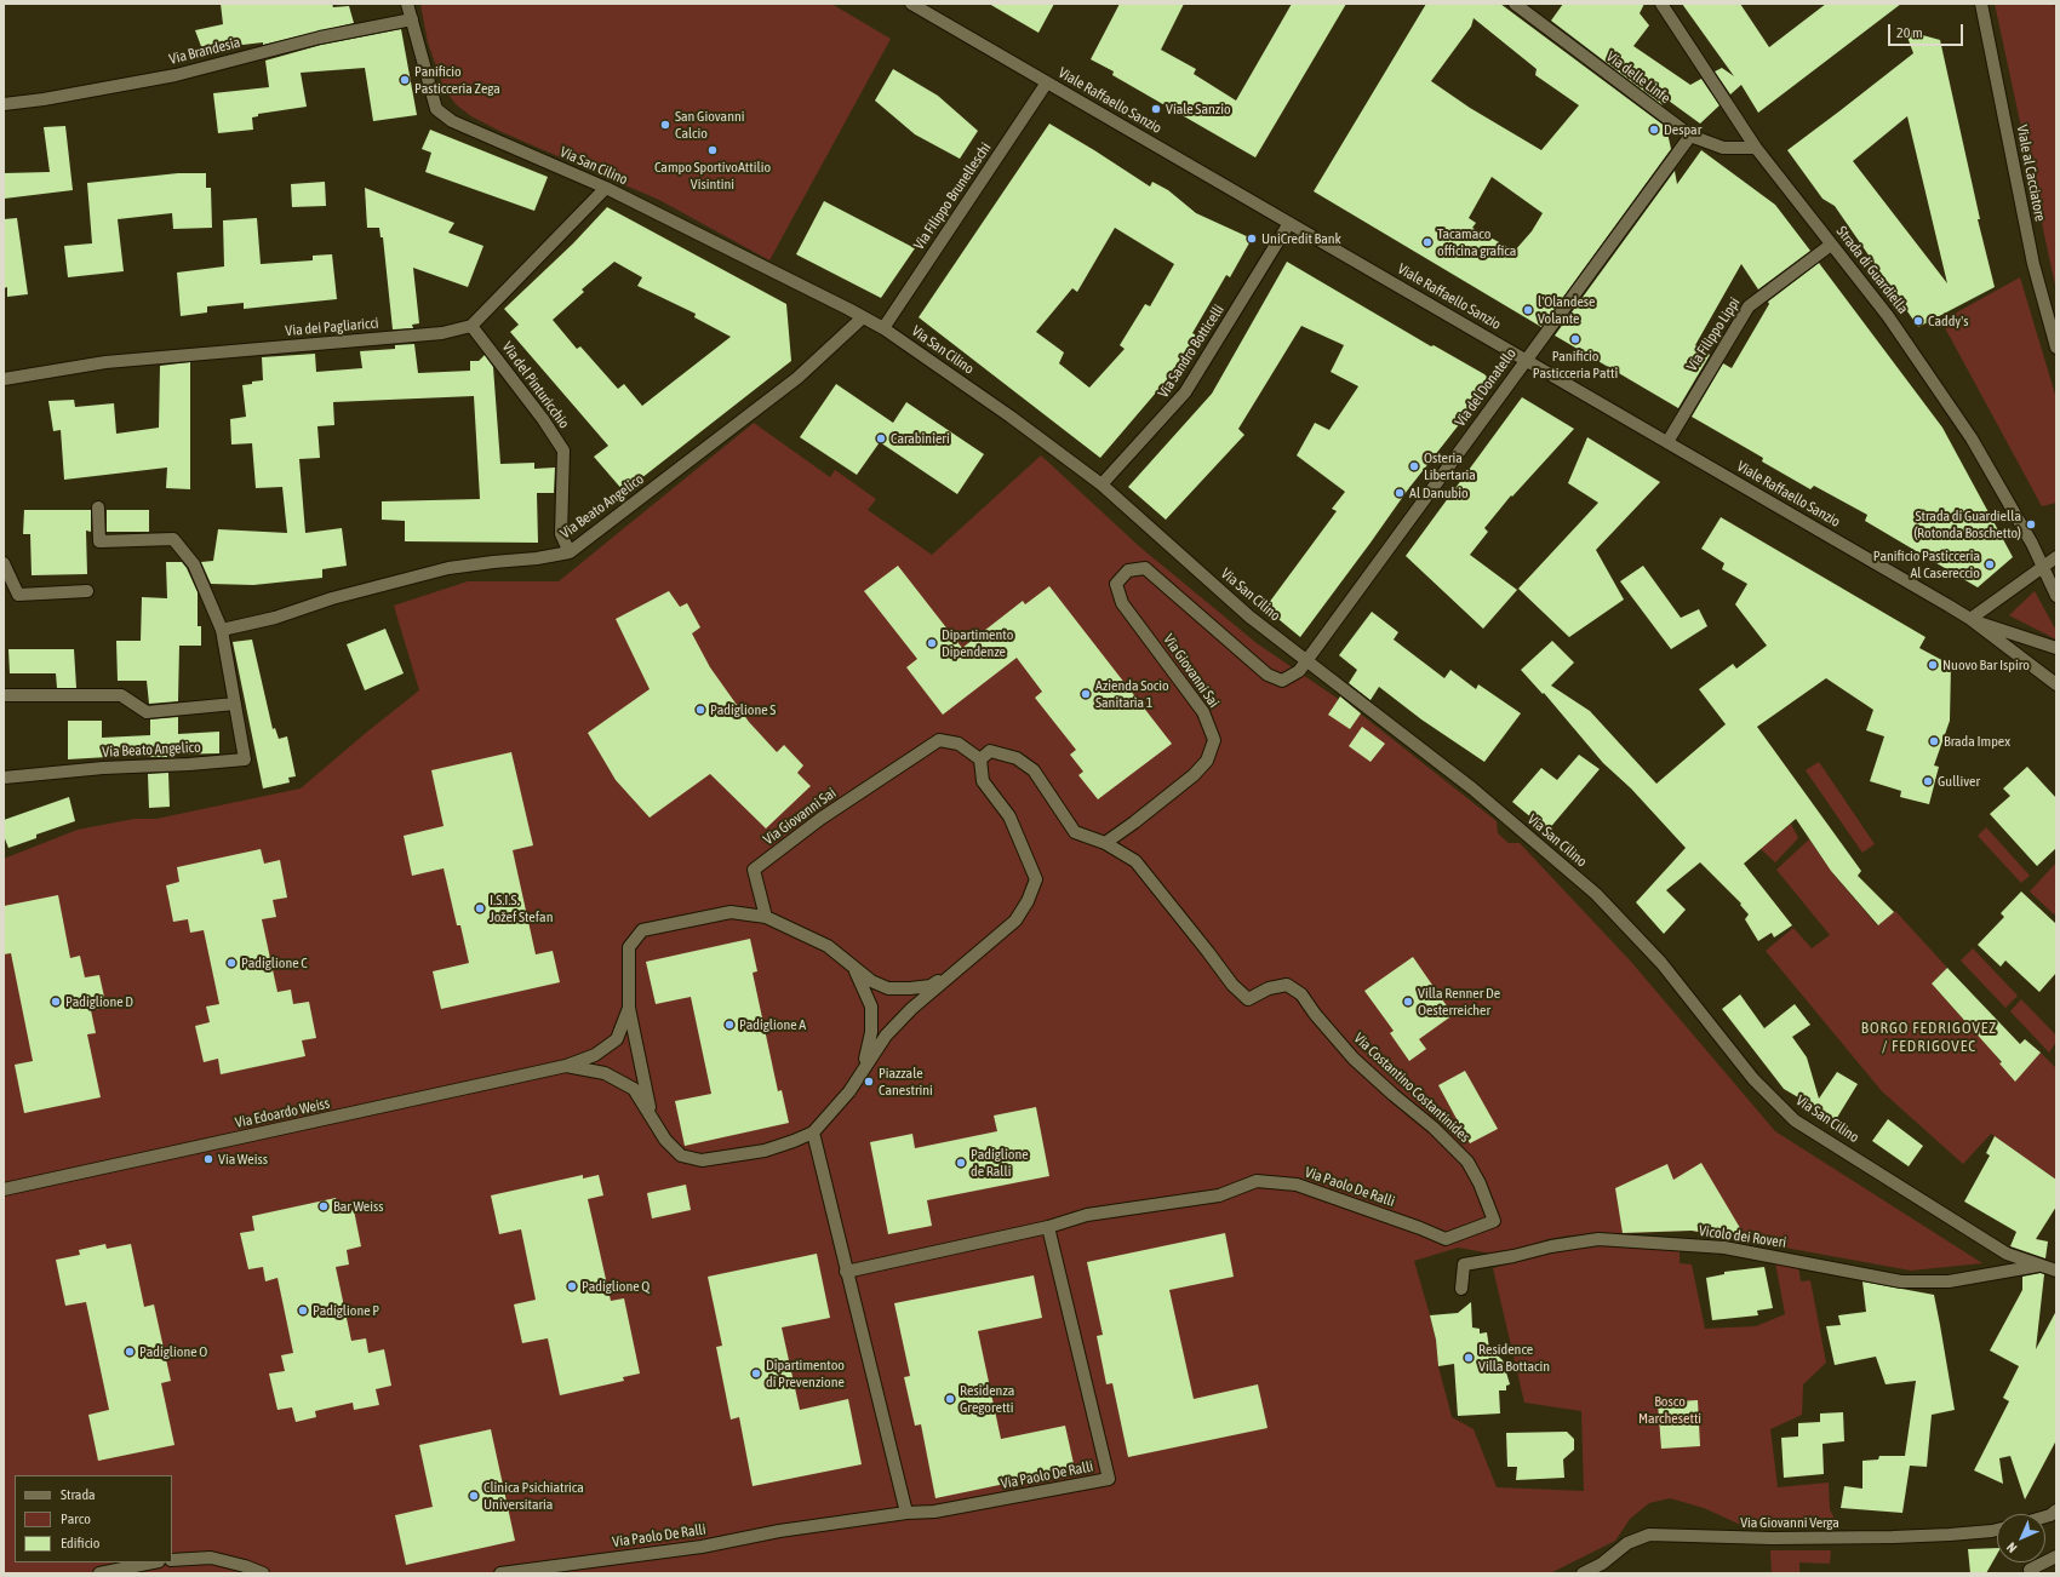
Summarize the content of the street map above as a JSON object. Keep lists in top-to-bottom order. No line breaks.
{"streets":{"street":["Via Brandesia","Via delle Linfe","Viale Raffaello Sanzio","Via San Cilino","Viale al Cacciatore","Via Filippo Brunelleschi","Strada di Guardiella","Via dei Pagliaricci","Via Filippo Lippi","Via Sandro Botticelli","Via del Pinturicchio","Via del Donatello","Via Beato Angelico","Via Giovanni Sai","Via Costantino Costantinides","Via Edoardo Weiss","Via Paolo De Ralli","Vicolo dei Roveri","Via Giovanni Verga"]},"crossings":[["Via Brandesia","Via San Cilino"],["Via delle Linfe","Strada di Guardiella"],["Via delle Linfe","Via del Donatello"],["Viale Raffaello Sanzio","Via Filippo Brunelleschi"],["Viale Raffaello Sanzio","Via Filippo Lippi"],["Viale Raffaello Sanzio","Via Sandro Botticelli"],["Viale Raffaello Sanzio","Via del Donatello"],["Via San Cilino","Via Filippo Brunelleschi"],["Via San Cilino","Via Sandro Botticelli"],["Via San Cilino","Via del Donatello"],["Via San Cilino","Via Beato Angelico"],["Via San Cilino","Via Giovanni Sai"],["Via San Cilino","Vicolo dei Roveri"],["Strada di Guardiella","Via Filippo Lippi"],["Via dei Pagliaricci","Via del Pinturicchio"],["Via del Pinturicchio","Via Beato Angelico"],["Via del Donatello","Via Giovanni Sai"],["Via Giovanni Sai","Via Costantino Costantinides"],["Via Costantino Costantinides","Via Paolo De Ralli"]],"districts":["BORGO FEDRIGOVEZ / FEDRIGOVEC"],"parks":["Bosco Marchesetti"],"places":["Panificio Pasticceria Zega","Viale Sanzio","San Giovanni Calcio","Despar","Campo SportivoAttilio Visintini","UniCredit Bank","Tacamaco officina grafica","l'Olandese Volante","Caddy's","Panificio Pasticceria Patti","Carabinieri","Osteria Libertaria","Al Danubio","Strada di Guardiella (Rotonda Boschetto)","Panificio Pasticceria Al Casereccio","Dipartimento Dipendenze","Nuovo Bar Ispiro","Azienda Socio Sanitaria 1","Padiglione S","Brada Impex","Gulliver","I.S.I.S. Jožef Stefan","Padiglione C","Padiglione D","Villa Renner De Oesterreicher","Padiglione A","Piazzale Canestrini","Via Weiss","Padiglione de Ralli","Bar Weiss","Padiglione Q","Padiglione P","Padiglione O","Residence Villa Bottacin","Dipartimentoo di Prevenzione","Residenza Gregoretti","Clinica Psichiatrica Universitaria"],"legend":["Strada","Parco","Edificio"],"scale_bar":"20 m","north":"bottom left"}
